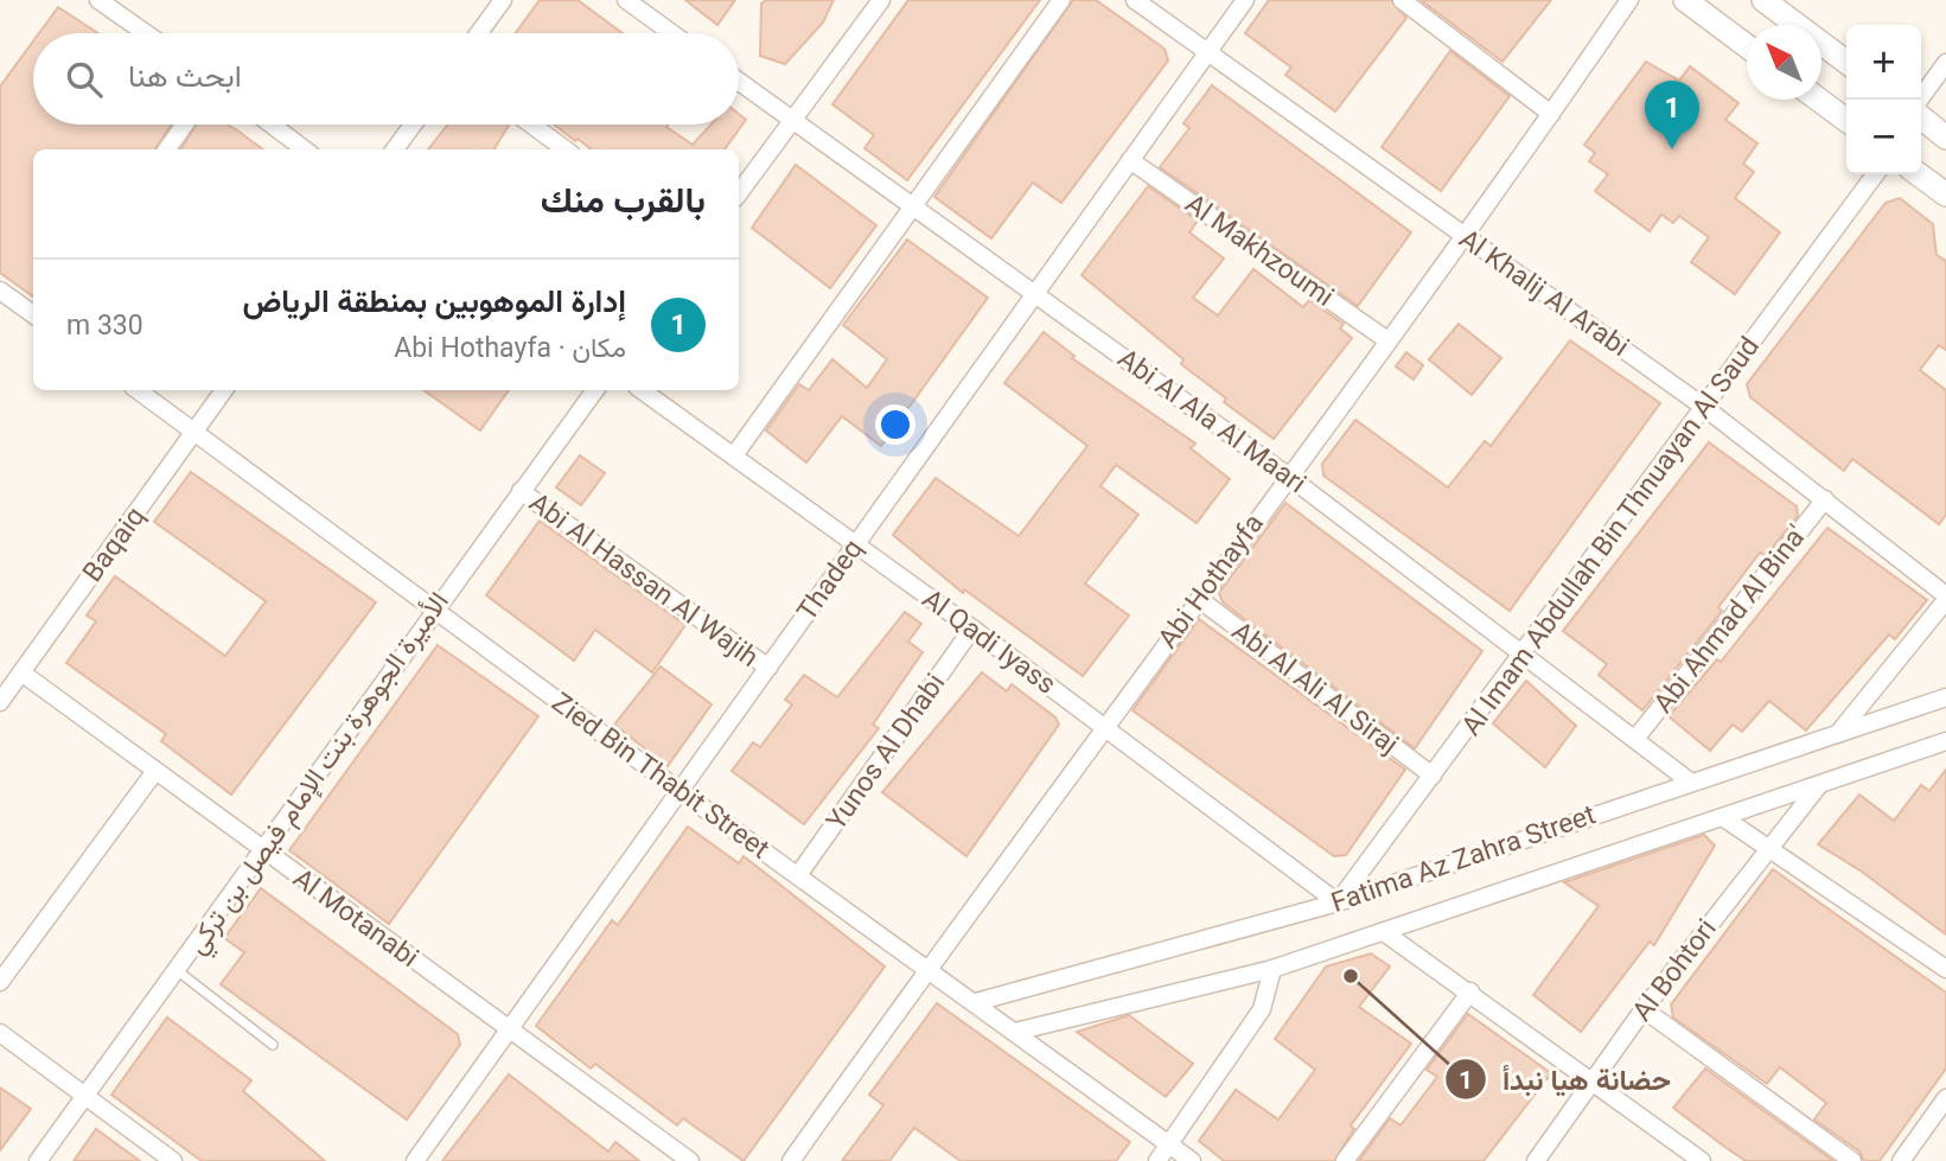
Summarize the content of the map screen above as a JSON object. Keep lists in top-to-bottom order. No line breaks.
{"streets":{"street":["Al Makhzoumi","Al Khalij Al Arabi","Abi Al Ala Al Maari","Al Imam Abdullah Bin Thnuayan Al Saud","Baqaiq","Abi Al Hassan Al Wajih","Thadeq","Abi Hothayfa","Abi Ahmad Al Bina'","Al Qadi Iyass","Abi Al Ali Al Siraj","Yunos Al Dhabi","الأميرة الجوهرة بنت الإمام فيصل بن تركي","Zied Bin Thabit Street","Fatima Az Zahra Street","Al Motanabi","Al Bohtori"]},"crossings":[["Al Makhzoumi","Thadeq"],["Al Makhzoumi","Abi Hothayfa"],["Al Khalij Al Arabi","Al Imam Abdullah Bin Thnuayan Al Saud"],["Al Khalij Al Arabi","Thadeq"],["Al Khalij Al Arabi","Abi Hothayfa"],["Al Khalij Al Arabi","Abi Ahmad Al Bina'"],["Abi Al Ala Al Maari","Al Imam Abdullah Bin Thnuayan Al Saud"],["Abi Al Ala Al Maari","Thadeq"],["Abi Al Ala Al Maari","Abi Hothayfa"],["Abi Al Ala Al Maari","Abi Ahmad Al Bina'"],["Abi Al Ala Al Maari","Fatima Az Zahra Street"],["Al Imam Abdullah Bin Thnuayan Al Saud","Al Qadi Iyass"],["Al Imam Abdullah Bin Thnuayan Al Saud","Abi Al Ali Al Siraj"],["Al Imam Abdullah Bin Thnuayan Al Saud","Fatima Az Zahra Street"],["Baqaiq","Zied Bin Thabit Street"],["Baqaiq","Al Motanabi"],["Abi Al Hassan Al Wajih","Thadeq"],["Abi Al Hassan Al Wajih","الأميرة الجوهرة بنت الإمام فيصل بن تركي"],["Thadeq","Al Qadi Iyass"],["Thadeq","Zied Bin Thabit Street"],["Thadeq","Al Motanabi"],["Abi Hothayfa","Al Qadi Iyass"],["Abi Hothayfa","Abi Al Ali Al Siraj"],["Abi Hothayfa","Zied Bin Thabit Street"],["Al Qadi Iyass","Yunos Al Dhabi"],["Al Qadi Iyass","Fatima Az Zahra Street"],["Yunos Al Dhabi","Zied Bin Thabit Street"],["الأميرة الجوهرة بنت الإمام فيصل بن تركي","Zied Bin Thabit Street"],["الأميرة الجوهرة بنت الإمام فيصل بن تركي","Al Motanabi"],["Zied Bin Thabit Street","Fatima Az Zahra Street"],["Fatima Az Zahra Street","Al Bohtori"]],"places":["حضانة هيا نبدأ"],"north":"top left","page":{"map_buttons":["+","−"],"search":"ابحث هنا","pins":"1","heading":"بالقرب منك","list":[{"mark":"1","name":"إدارة الموهوبين بمنطقة الرياض","note":"مكان · Abi Hothayfa","value":"330 m"}]}}
